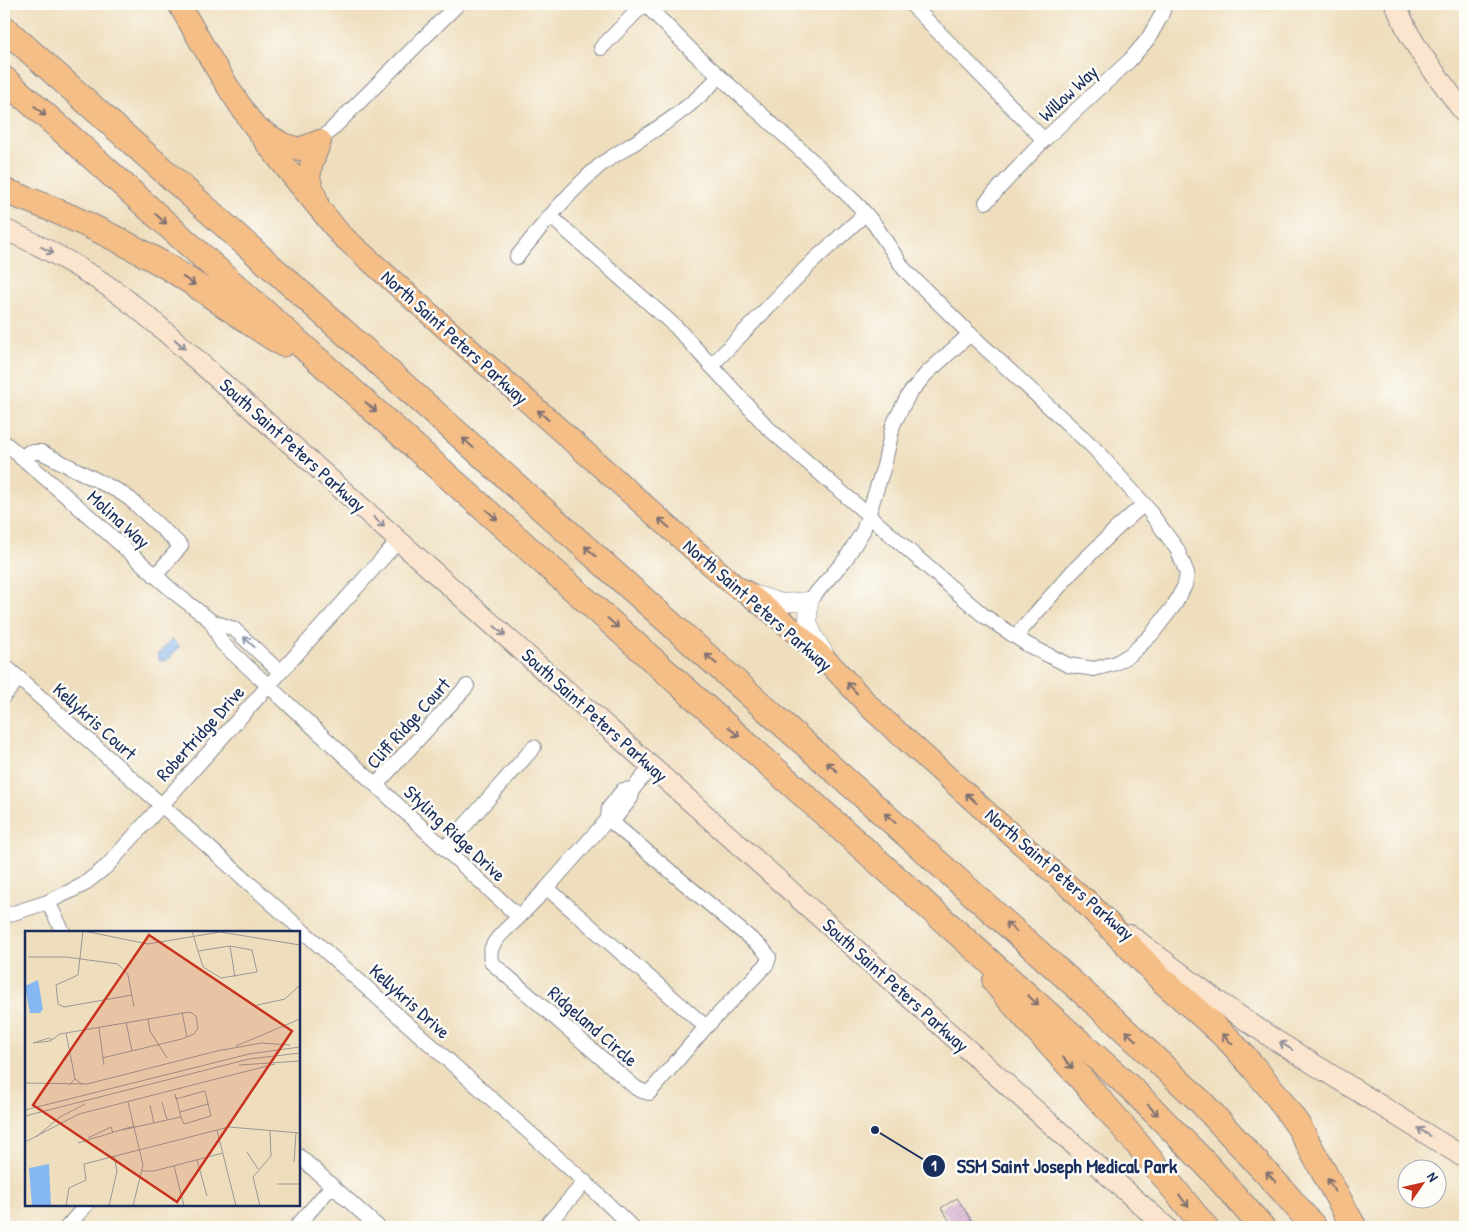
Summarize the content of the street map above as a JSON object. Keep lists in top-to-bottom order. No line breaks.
{"streets":{"main road":["North Saint Peters Parkway","South Saint Peters Parkway"],"street":["Willow Way","Molina Way","Kellykris Court","Cliff Ridge Court","Robertridge Drive","Styling Ridge Drive","Kellykris Drive","Ridgeland Circle"]},"crossings":[["South Saint Peters Parkway","Robertridge Drive"],["Molina Way","Robertridge Drive"],["Molina Way","Styling Ridge Drive"],["Kellykris Court","Robertridge Drive"],["Kellykris Court","Kellykris Drive"],["Cliff Ridge Court","Styling Ridge Drive"],["Robertridge Drive","Styling Ridge Drive"],["Robertridge Drive","Kellykris Drive"],["Styling Ridge Drive","Ridgeland Circle"]],"one_way":["North Saint Peters Parkway","South Saint Peters Parkway"],"places":["SSM Saint Joseph Medical Park"],"north":"top right"}
